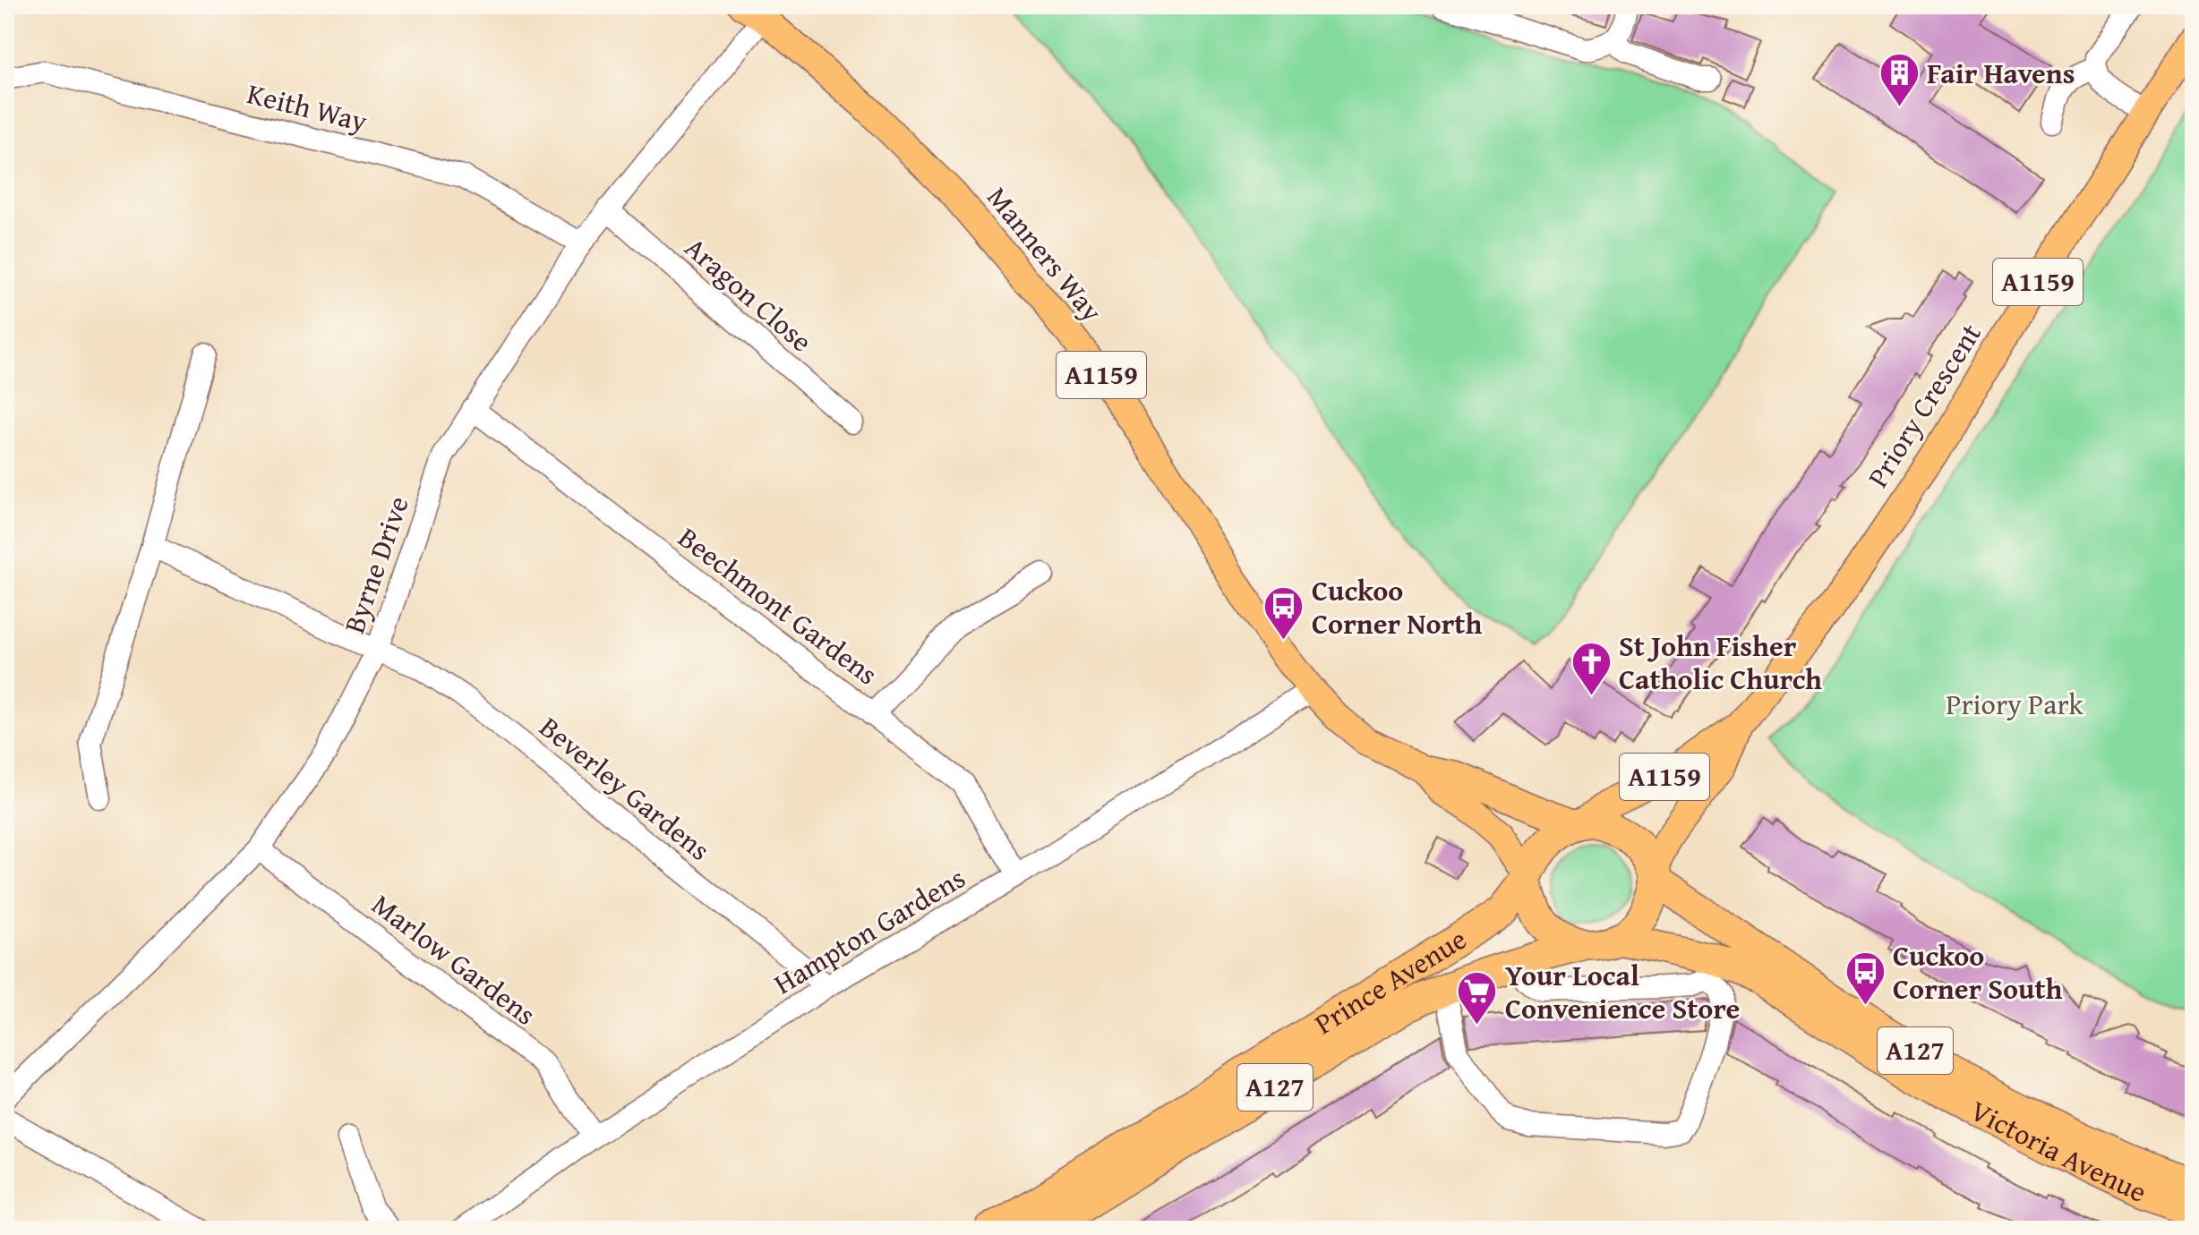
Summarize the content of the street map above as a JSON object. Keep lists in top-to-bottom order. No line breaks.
{"streets":{"highway":["Prince Avenue","A127","Victoria Avenue"],"main road":["Manners Way","A1159","Priory Crescent"],"street":["Keith Way","Aragon Close","Byrne Drive","Beechmont Gardens","Beverley Gardens","Hampton Gardens","Marlow Gardens"]},"crossings":[["Keith Way","Byrne Drive"],["Manners Way","Priory Crescent"],["Manners Way","Byrne Drive"],["Manners Way","Hampton Gardens"],["Manners Way","Prince Avenue"],["Manners Way","Victoria Avenue"],["Aragon Close","Byrne Drive"],["Priory Crescent","Prince Avenue"],["Priory Crescent","Victoria Avenue"],["Byrne Drive","Beechmont Gardens"],["Byrne Drive","Beverley Gardens"],["Byrne Drive","Marlow Gardens"],["Beechmont Gardens","Hampton Gardens"],["Beverley Gardens","Hampton Gardens"],["Hampton Gardens","Marlow Gardens"],["Prince Avenue","Victoria Avenue"]],"parks":["Priory Park"],"places":{"building":["Fair Havens"],"bus stop":["Cuckoo Corner North","Cuckoo Corner South"],"church":["St John Fisher Catholic Church"],"supermarket":["Your Local Convenience Store"]}}
